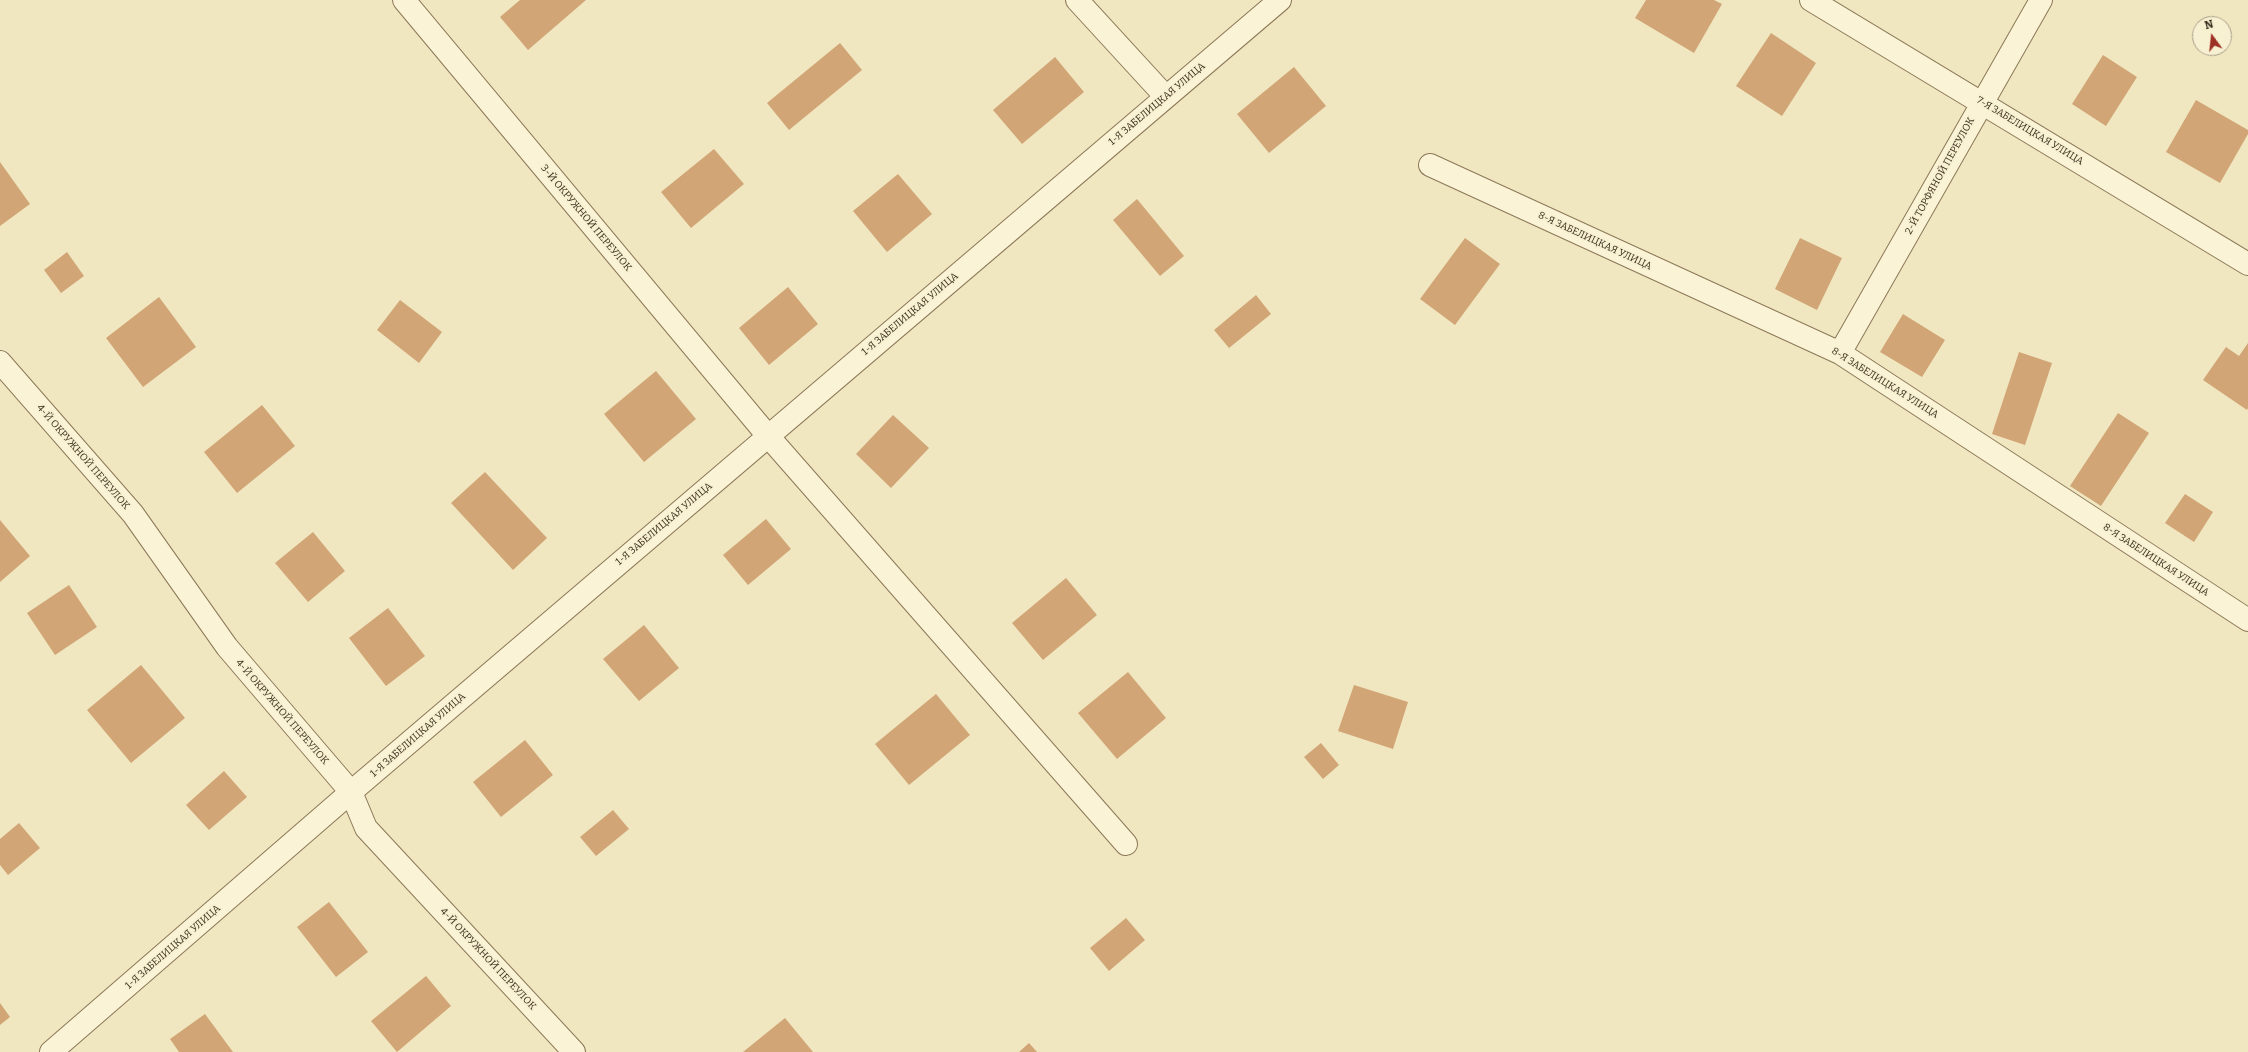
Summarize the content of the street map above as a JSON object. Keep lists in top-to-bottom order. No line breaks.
{"streets":{"street":["1-Я ЗАБЕЛИЦКАЯ УЛИЦА","7-Я ЗАБЕЛИЦКАЯ УЛИЦА","2-Й ТОРФЯНОЙ ПЕРЕУЛОК","3-Й ОКРУЖНОЙ ПЕРЕУЛОК","8-Я ЗАБЕЛИЦКАЯ УЛИЦА","4-Й ОКРУЖНОЙ ПЕРЕУЛОК"]},"crossings":[["1-Я ЗАБЕЛИЦКАЯ УЛИЦА","3-Й ОКРУЖНОЙ ПЕРЕУЛОК"],["1-Я ЗАБЕЛИЦКАЯ УЛИЦА","4-Й ОКРУЖНОЙ ПЕРЕУЛОК"],["7-Я ЗАБЕЛИЦКАЯ УЛИЦА","2-Й ТОРФЯНОЙ ПЕРЕУЛОК"],["2-Й ТОРФЯНОЙ ПЕРЕУЛОК","8-Я ЗАБЕЛИЦКАЯ УЛИЦА"]],"north":"top"}
